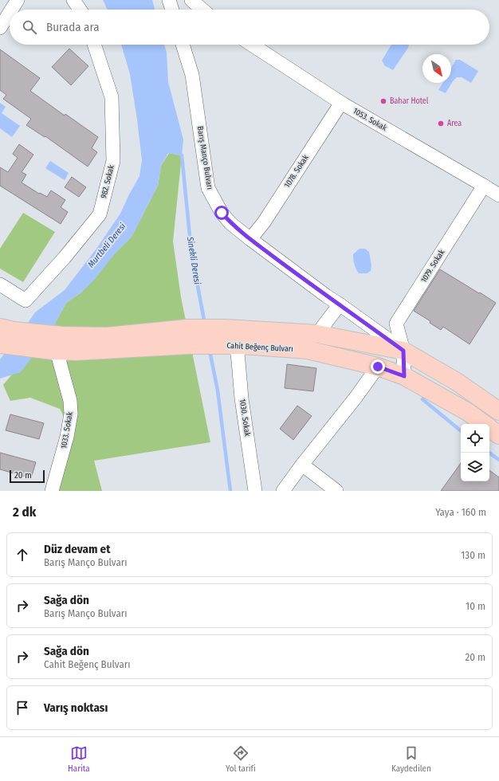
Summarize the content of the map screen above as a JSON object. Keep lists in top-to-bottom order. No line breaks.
{"streets":{"main road":["Cahit Beğenç Bulvarı"],"street":["1053. Sokak","Barış Manço Bulvarı","1078. Sokak","982. Sokak","1079. Sokak","1030. Sokak","1033. Sokak"]},"crossings":[["1053. Sokak","1078. Sokak"],["1053. Sokak","1079. Sokak"],["Barış Manço Bulvarı","1078. Sokak"],["Barış Manço Bulvarı","1079. Sokak"],["Barış Manço Bulvarı","Cahit Beğenç Bulvarı"],["1079. Sokak","Cahit Beğenç Bulvarı"],["Cahit Beğenç Bulvarı","1030. Sokak"],["Cahit Beğenç Bulvarı","1033. Sokak"]],"water":["Murtbeli Deresi","Sinekli Deresi"],"places":["Bahar Hotel","Area"],"scale_bar":"20 m","north":"bottom right","page":{"search":"Burada ara","scale":"20 m","heading":["2 dk","Yaya · 160 m"],"list":[["Düz devam et","Barış Manço Bulvarı","130 m"],["Sağa dön","Barış Manço Bulvarı","10 m"],["Sağa dön","Cahit Beğenç Bulvarı","20 m"],"Varış noktası"],"nav":["Harita","Yol tarifi","Kaydedilen"]}}
